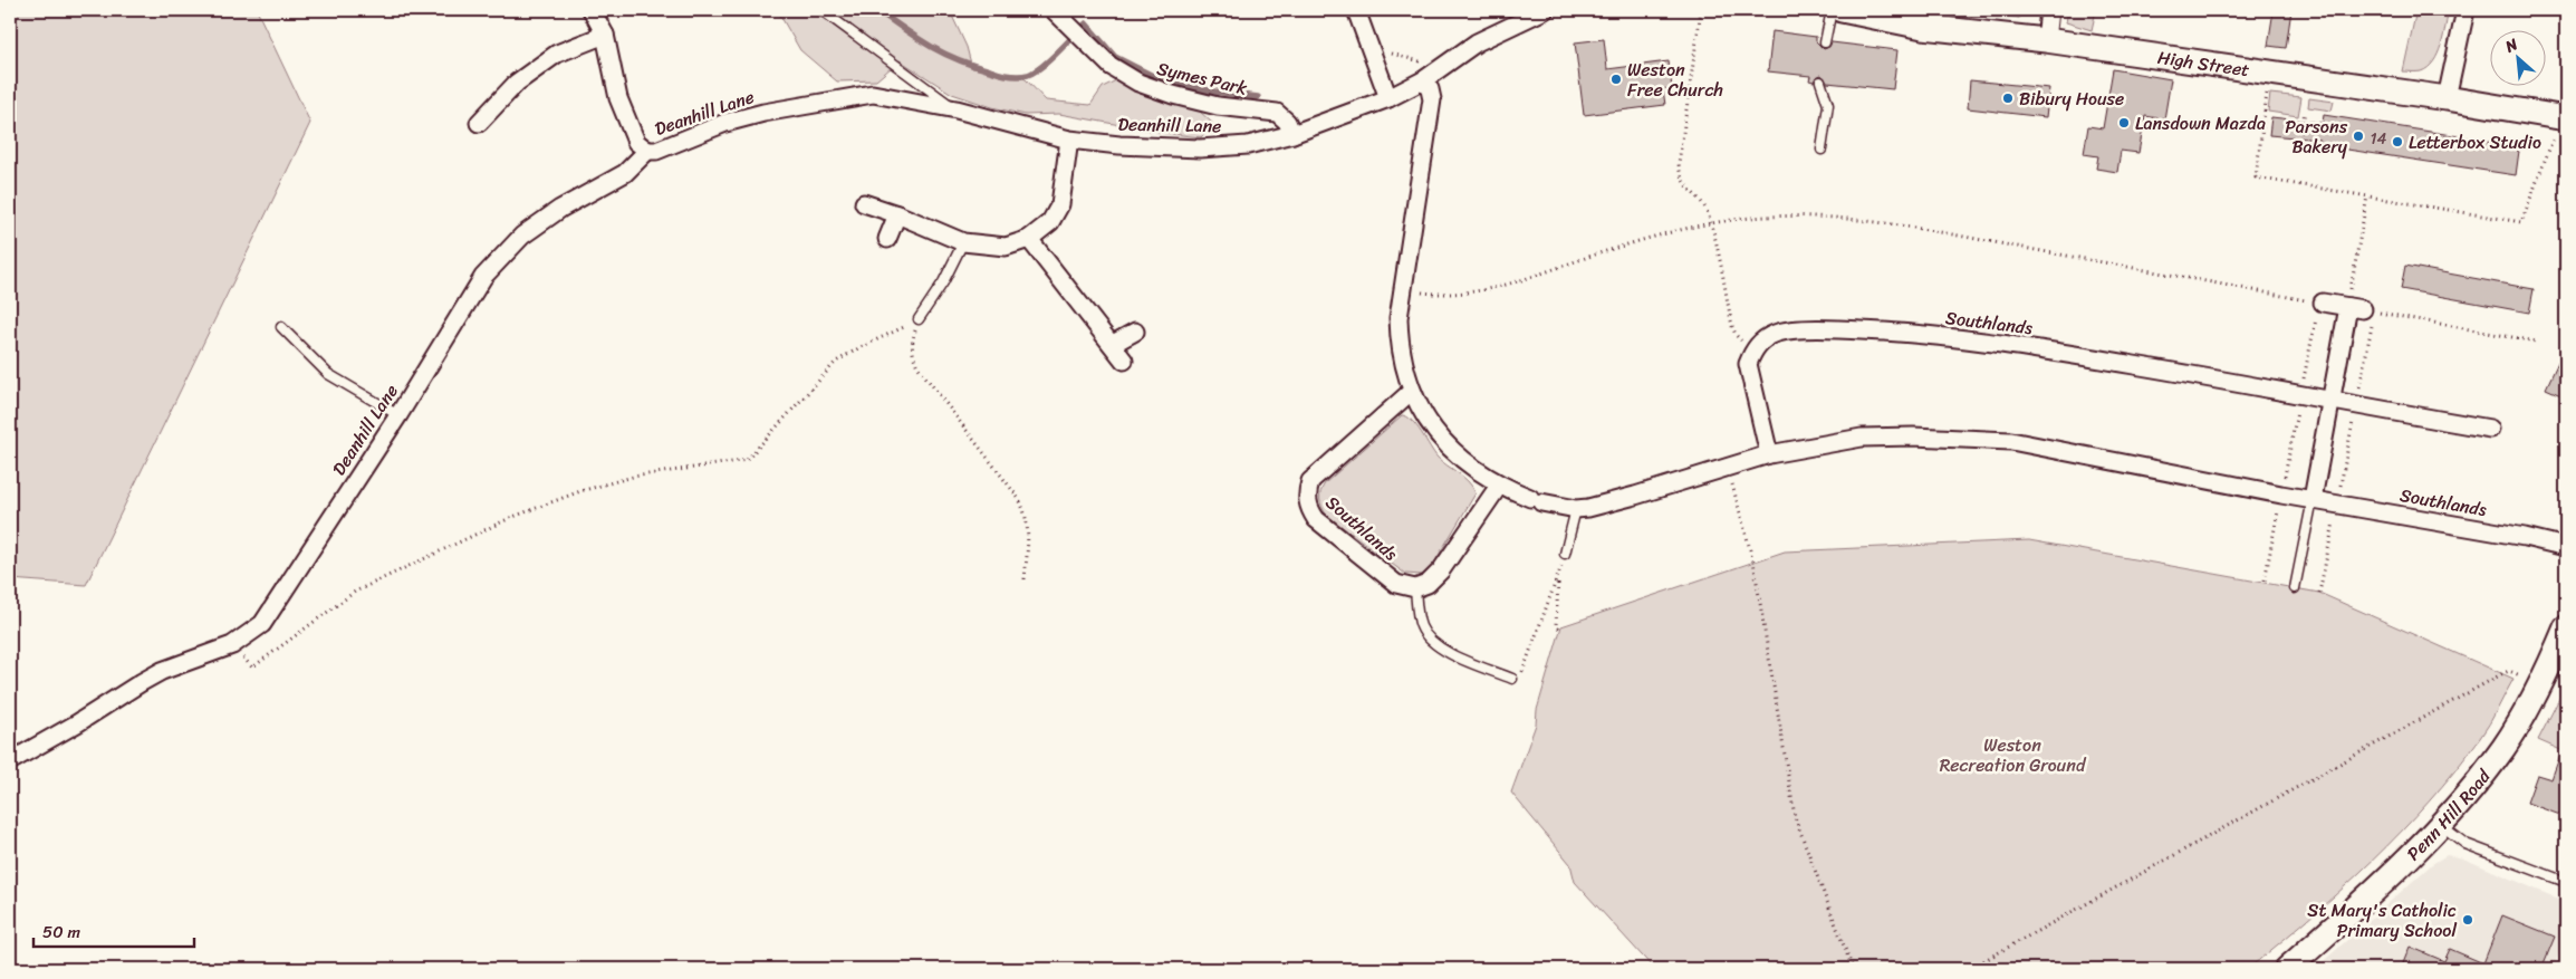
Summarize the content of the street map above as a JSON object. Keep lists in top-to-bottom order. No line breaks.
{"streets":{"street":["High Street","Symes Park","Deanhill Lane","Southlands","Penn Hill Road"]},"crossings":[["Symes Park","Deanhill Lane"],["Deanhill Lane","Southlands"]],"parks":["Weston Recreation Ground"],"places":["Weston Free Church","Bibury House","Lansdown Mazda","Parsons Bakery","Letterbox Studio","St Mary's Catholic Primary School"],"house_numbers":["14"],"scale_bar":"50 m","north":"top left"}
